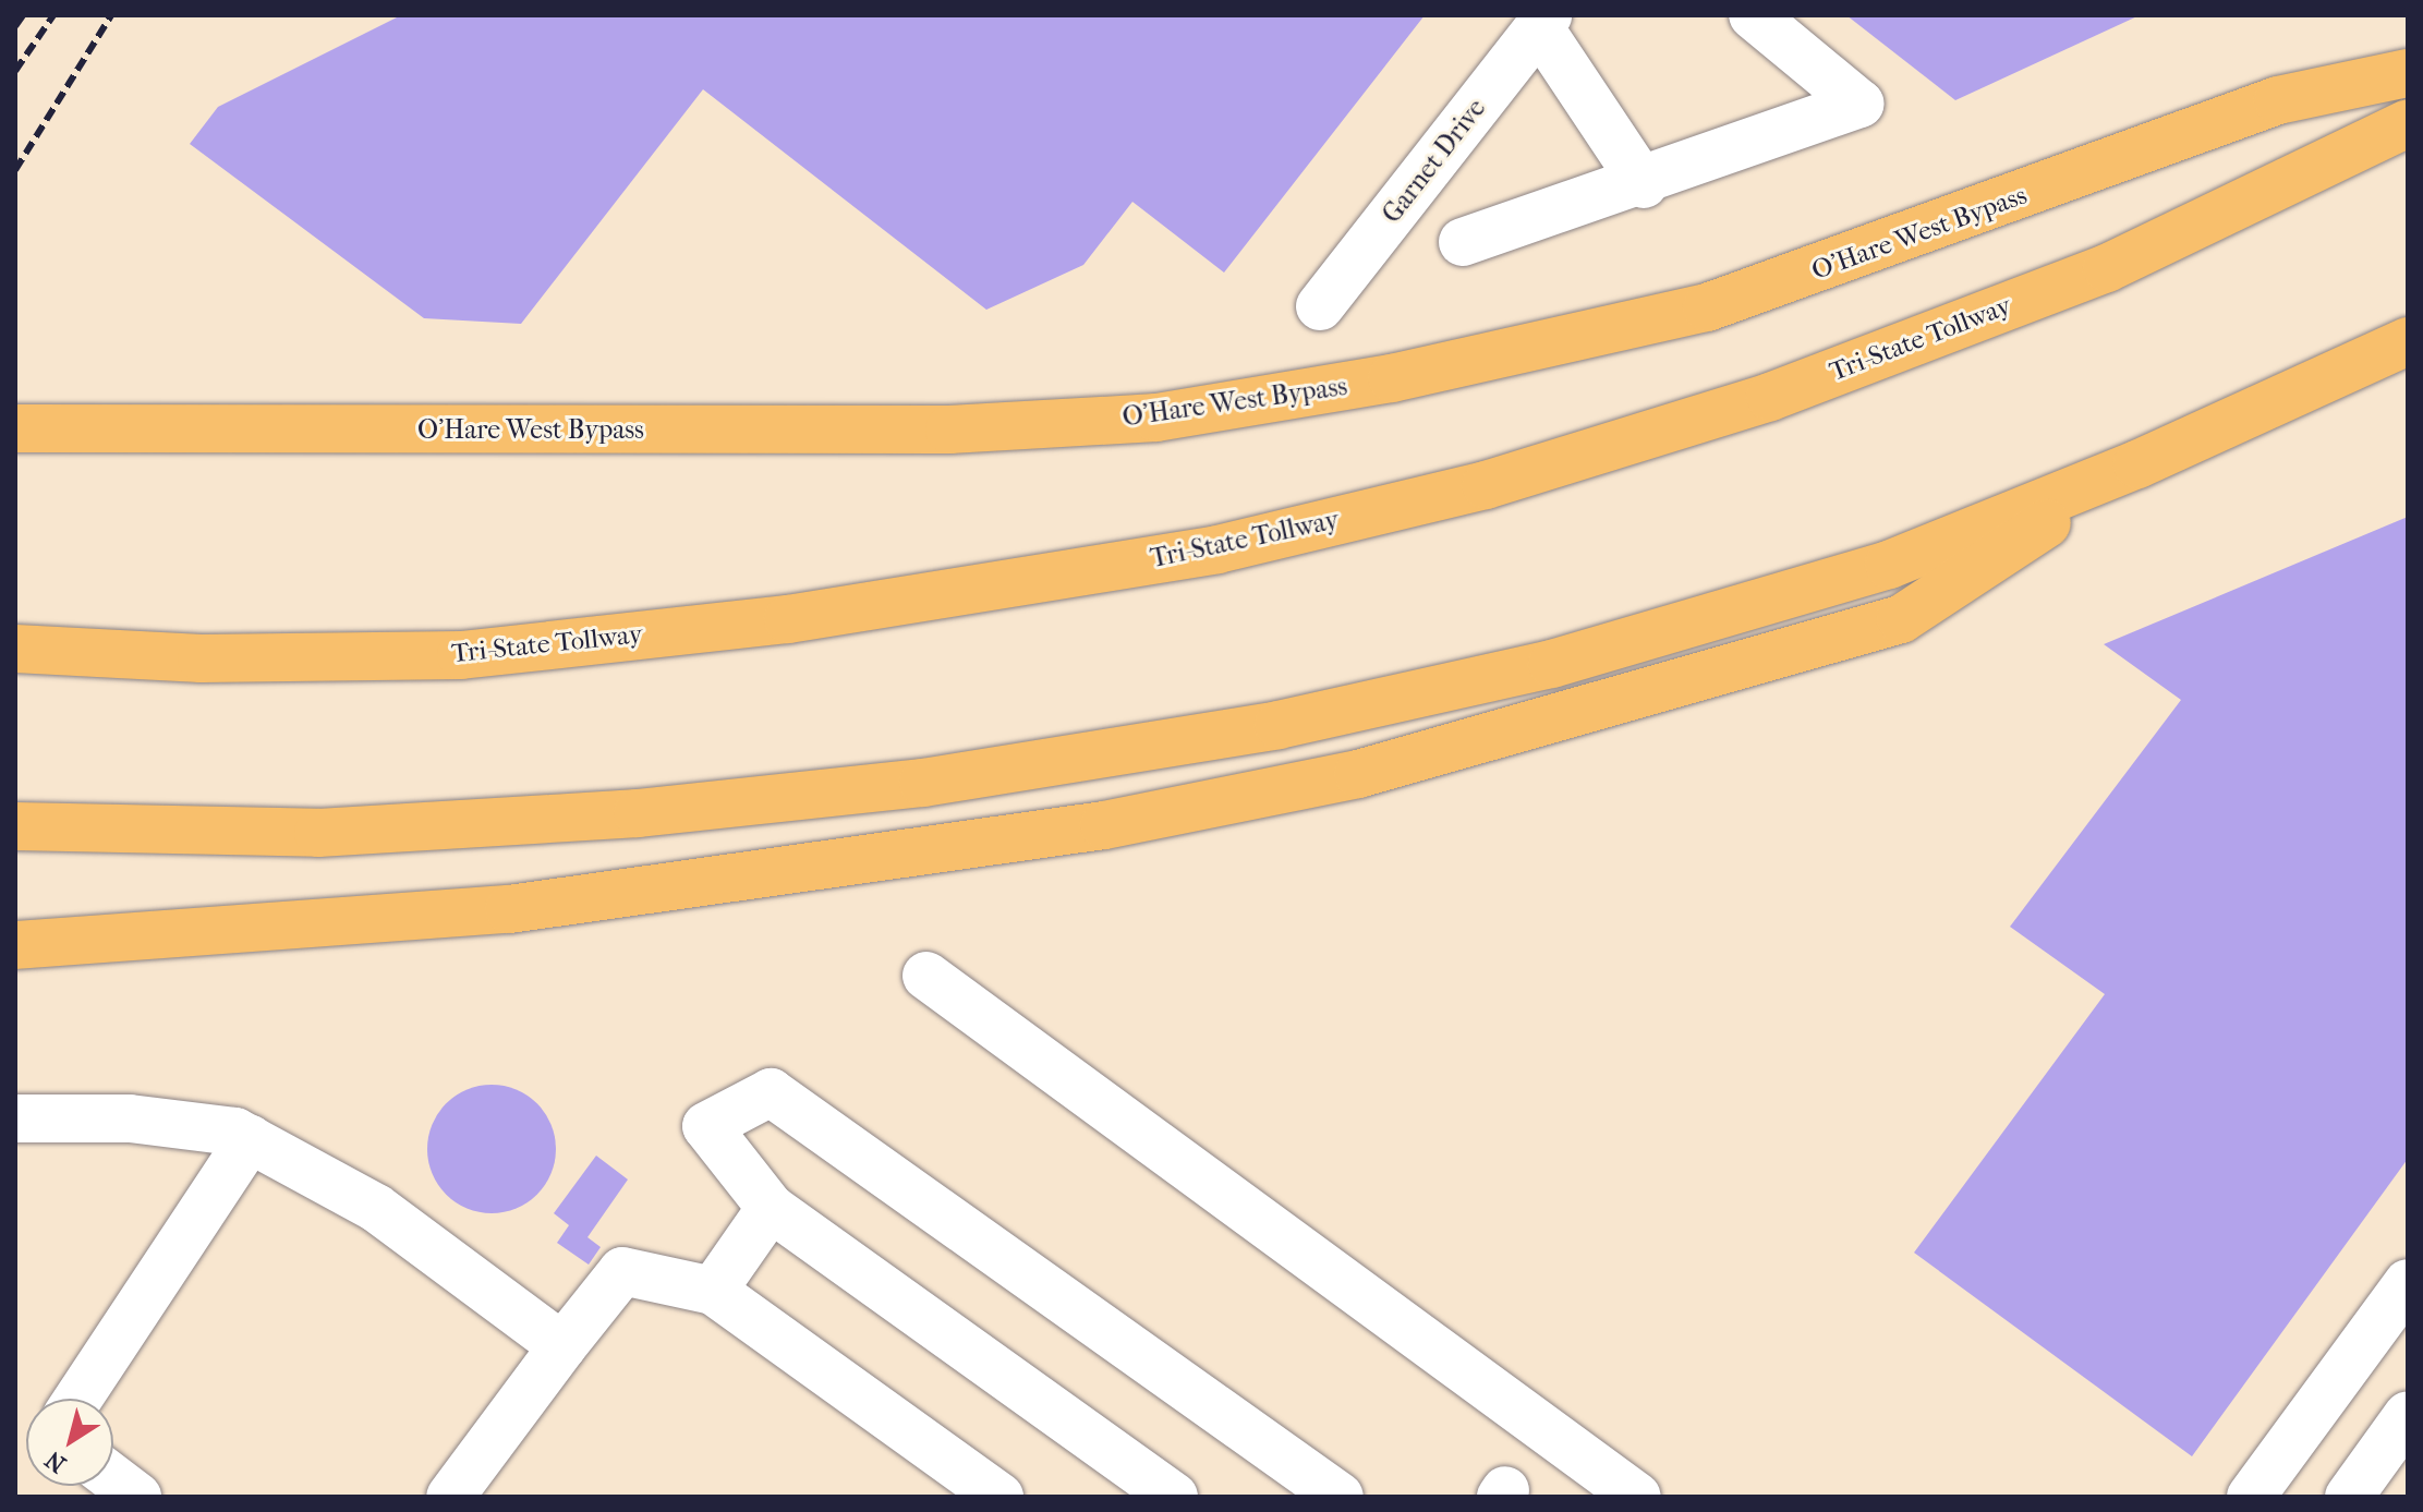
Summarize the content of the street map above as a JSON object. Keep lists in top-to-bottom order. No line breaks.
{"streets":{"highway":["O'Hare West Bypass","Tri-State Tollway"],"street":["Garnet Drive"]},"north":"bottom left"}
